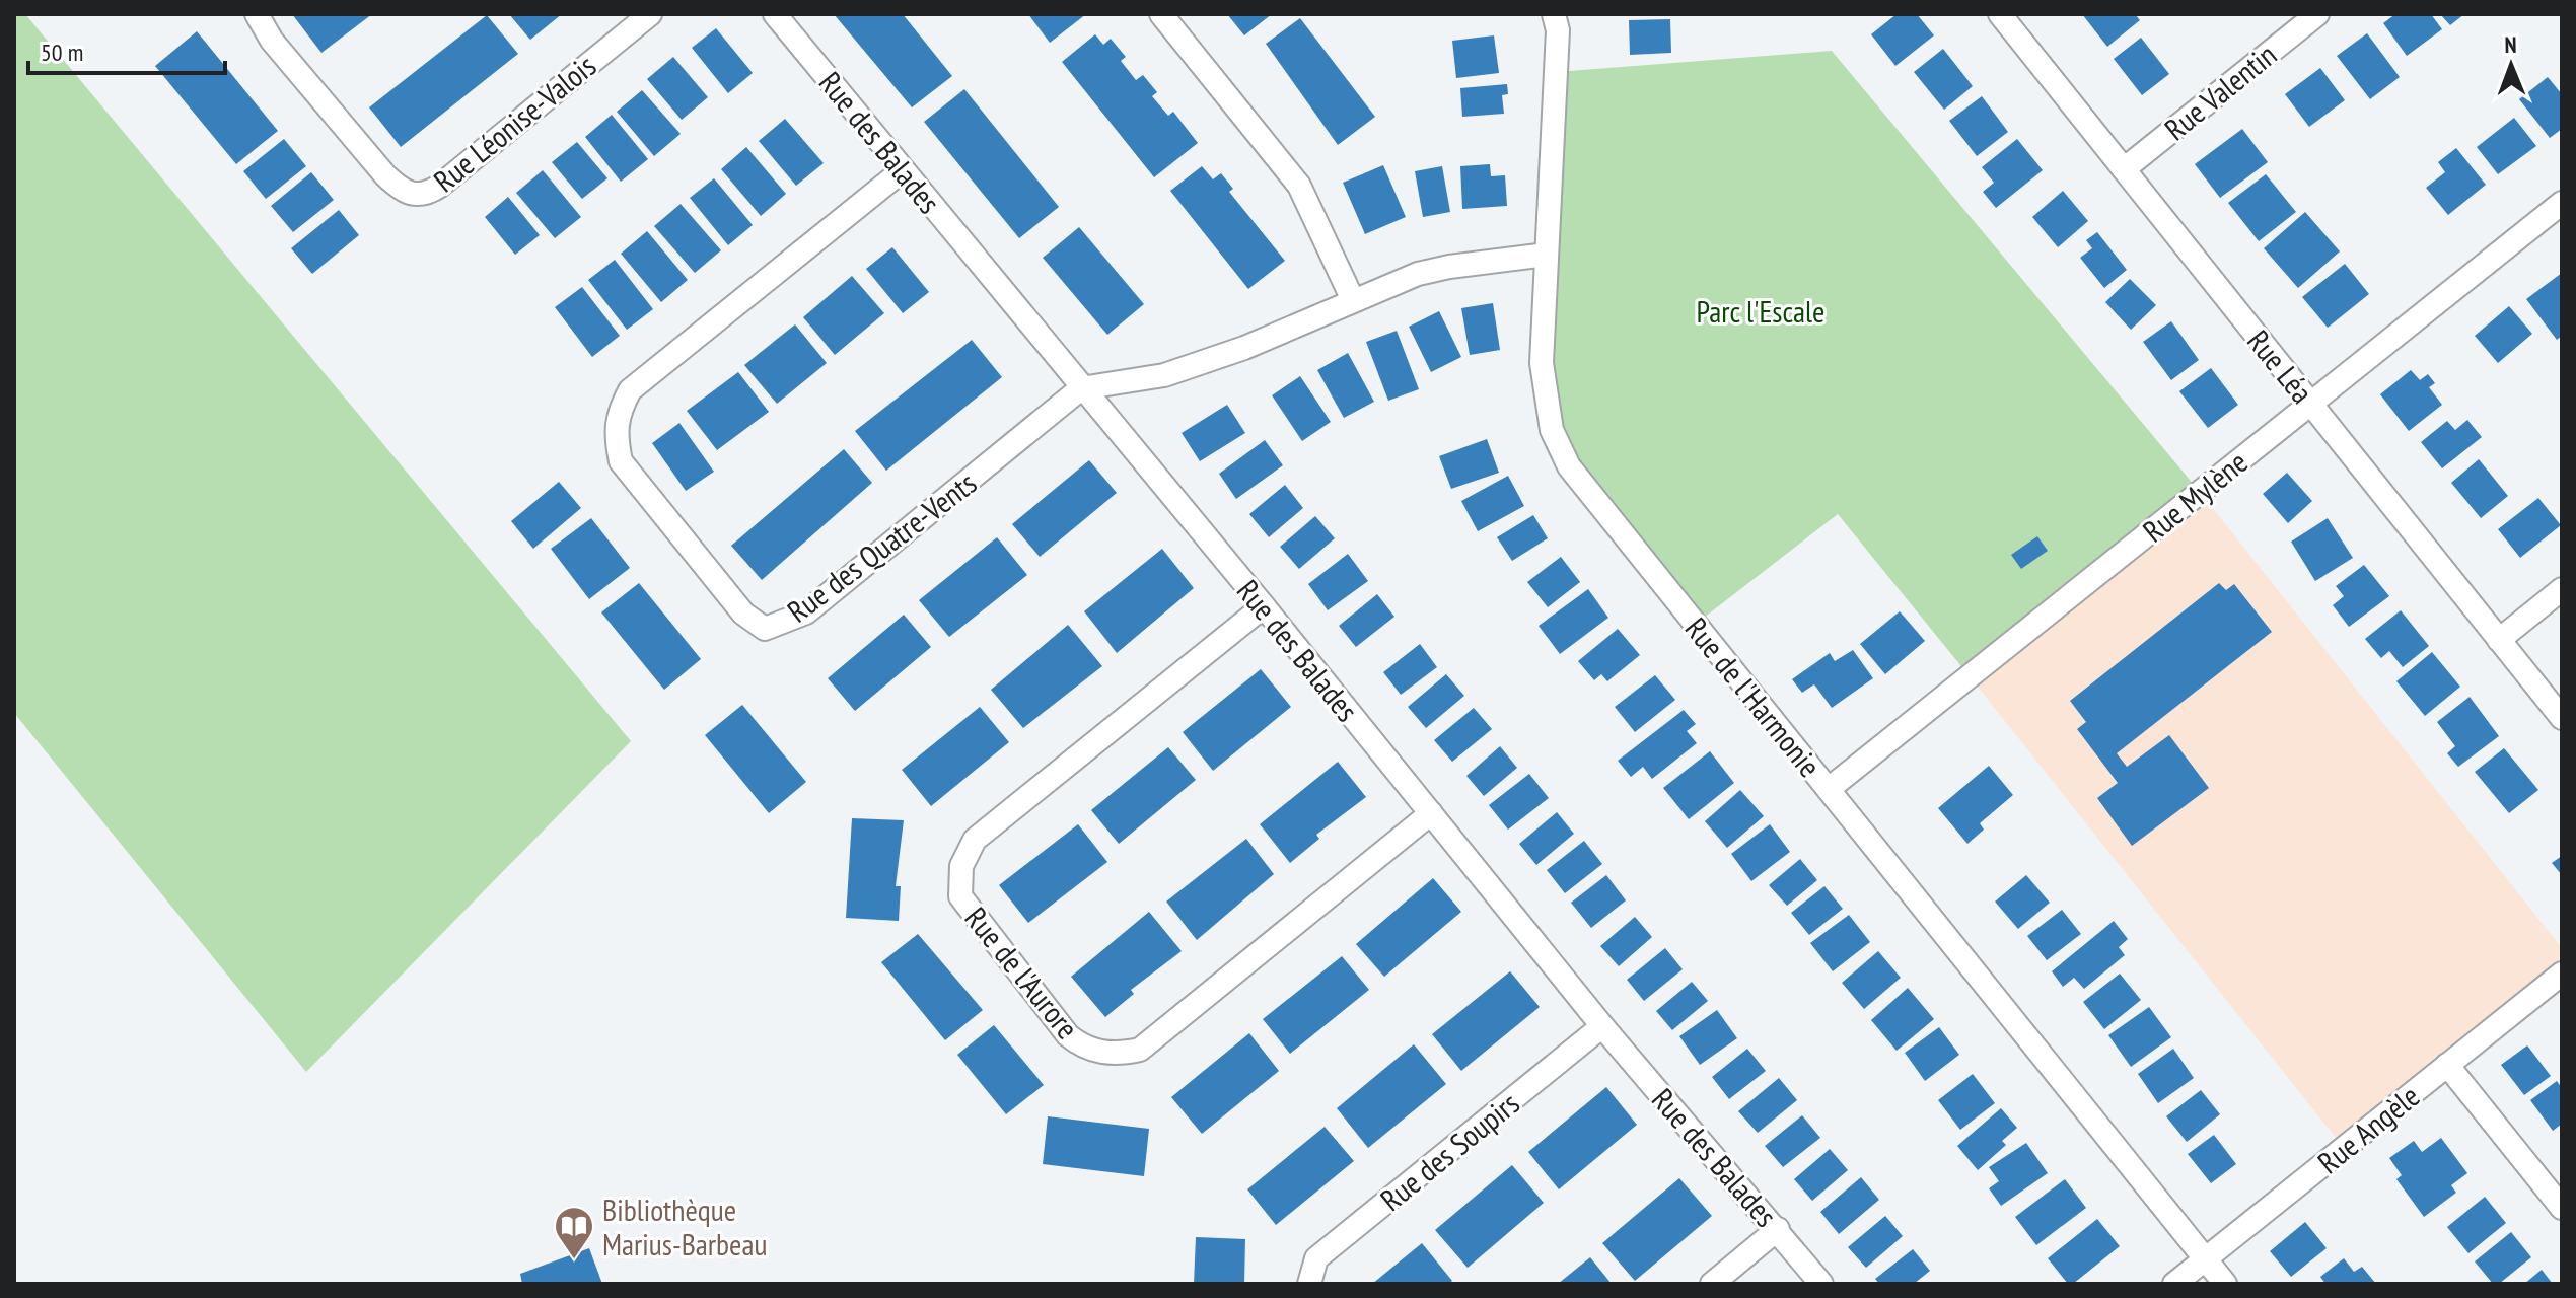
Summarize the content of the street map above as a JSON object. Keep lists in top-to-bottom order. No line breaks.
{"streets":{"street":["Rue Valentin","Rue Léonise-Valois","Rue des Balades","Rue Léa","Rue Mylène","Rue des Quatre-Vents","Rue de l'Harmonie","Rue de l'Aurore","Rue Angèle","Rue des Soupirs"]},"crossings":[["Rue Valentin","Rue Léa"],["Rue des Balades","Rue des Quatre-Vents"],["Rue des Balades","Rue de l'Aurore"],["Rue des Balades","Rue des Soupirs"],["Rue Léa","Rue Mylène"],["Rue Mylène","Rue de l'Harmonie"],["Rue de l'Harmonie","Rue Angèle"]],"parks":["Parc l'Escale"],"places":{"library":["Bibliothèque Marius-Barbeau"]},"scale_bar":"50 m","north":"top"}
